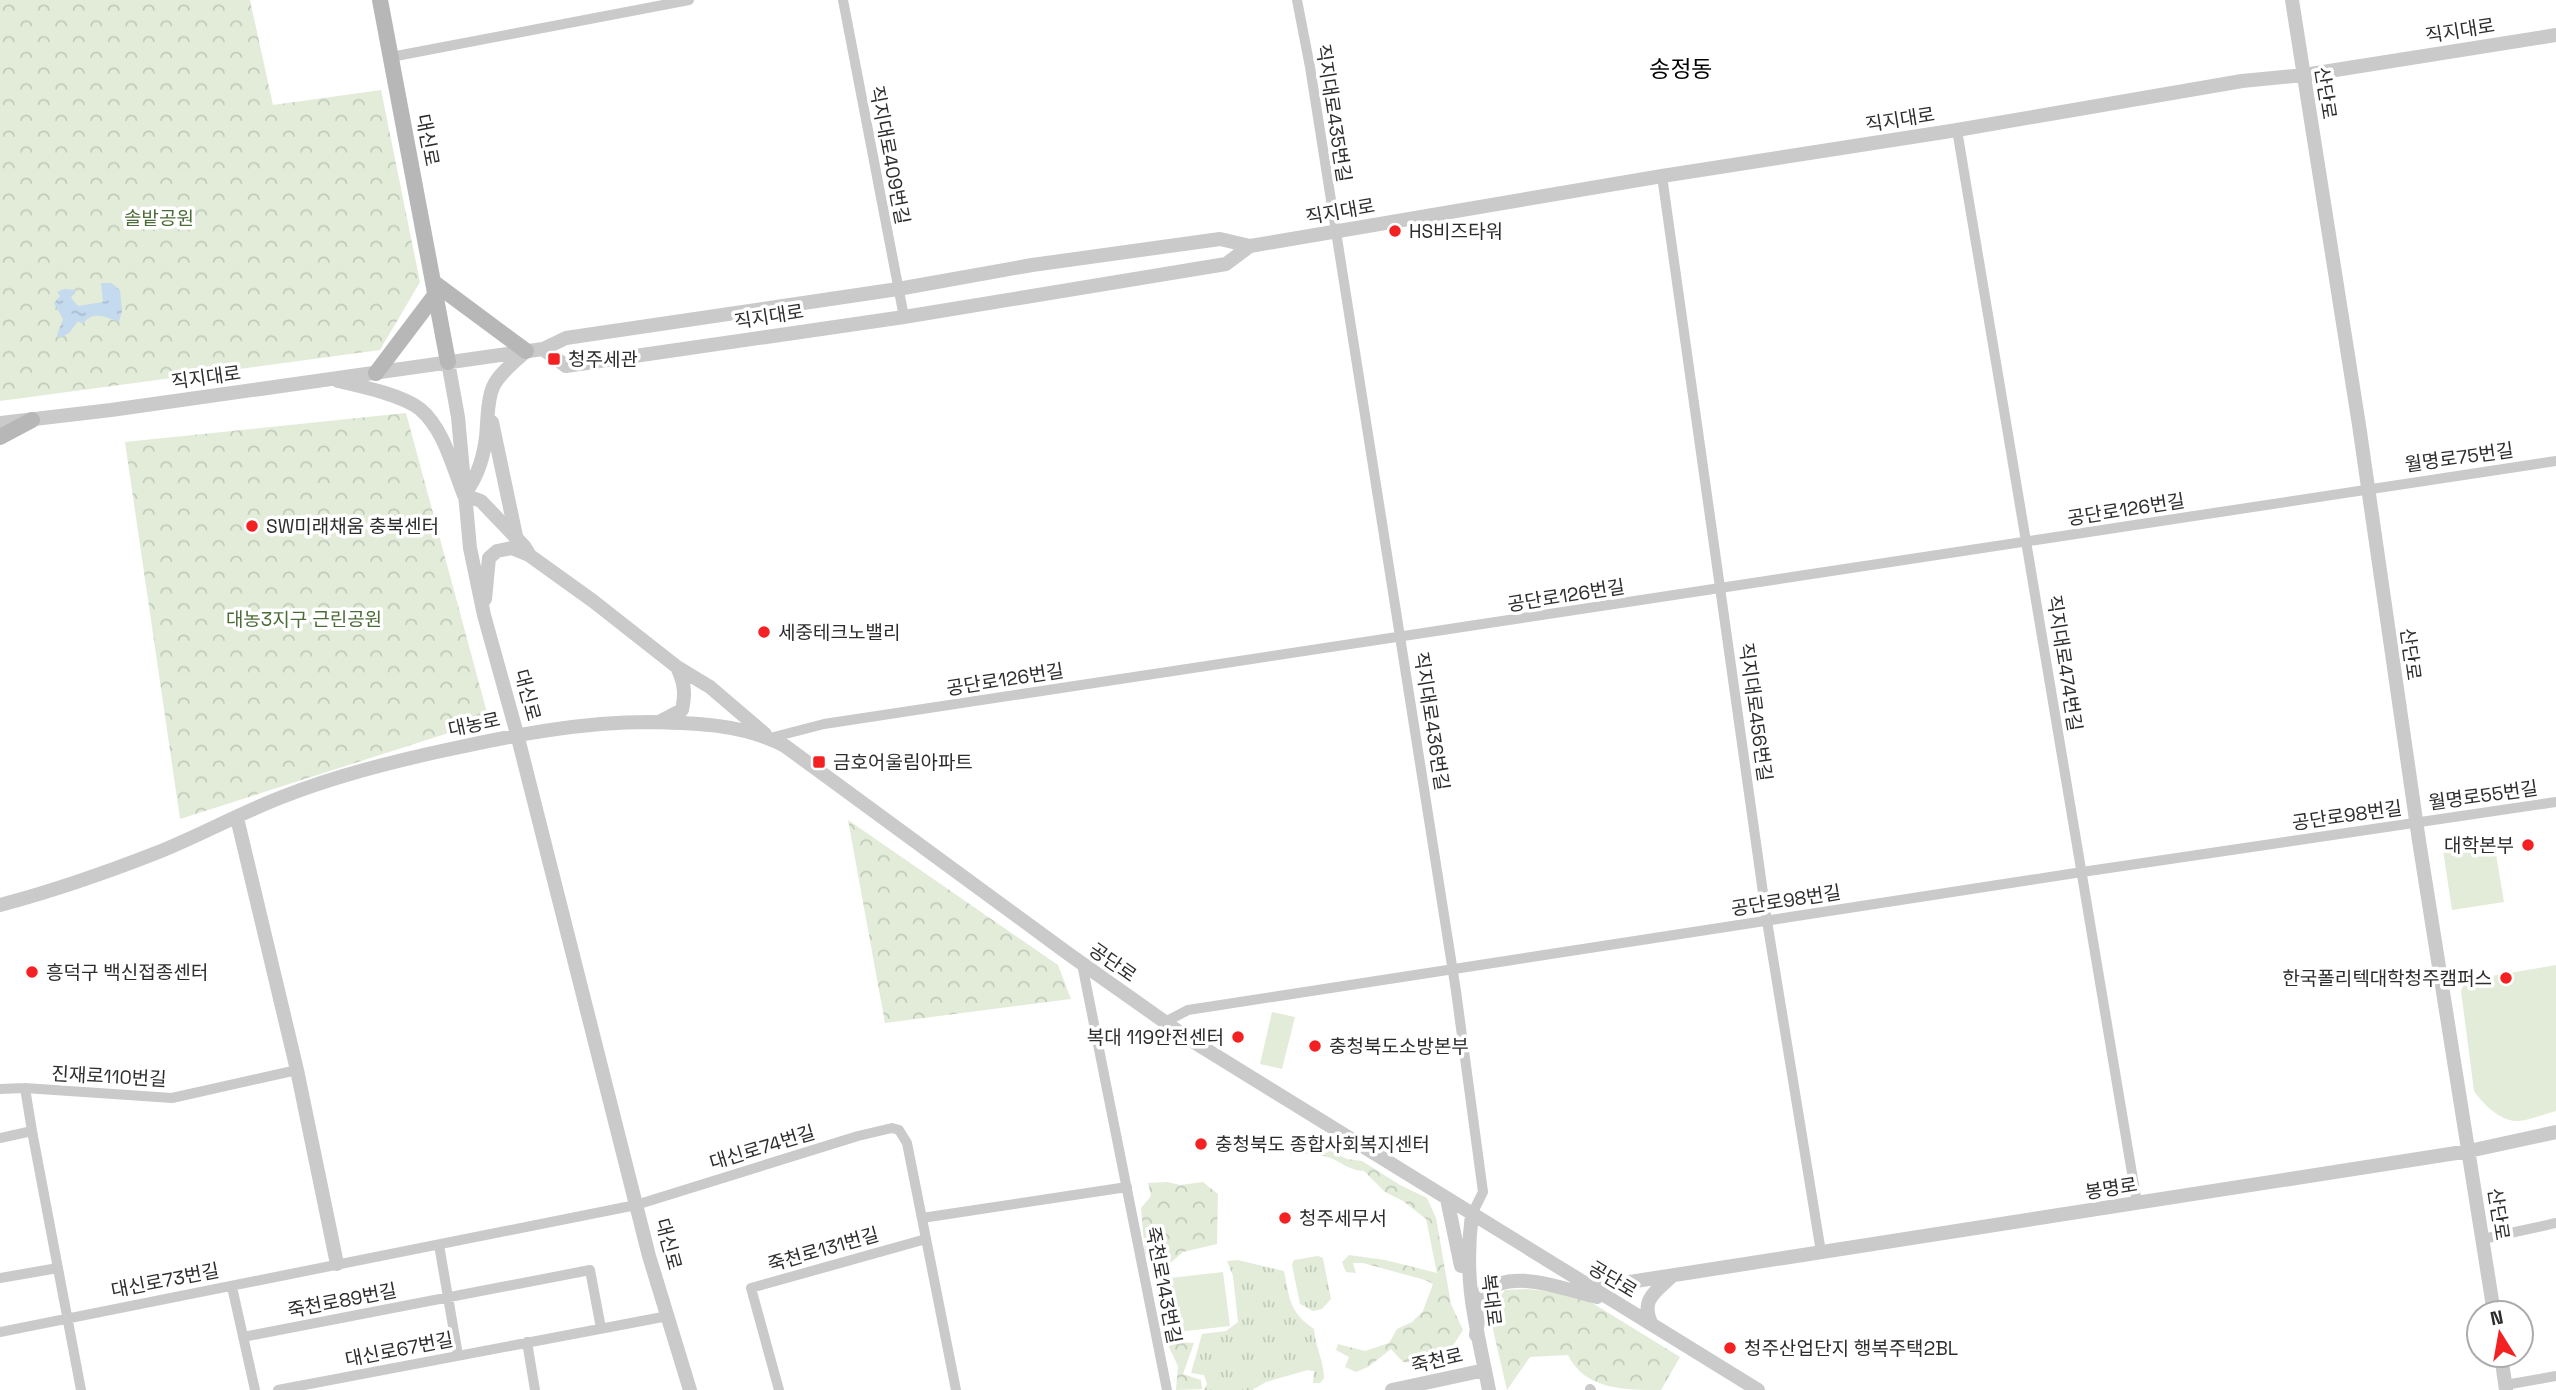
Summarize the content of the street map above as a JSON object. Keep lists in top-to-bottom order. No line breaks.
{"streets":{"main road":["대신로"],"street":["직지대로","산단로","직지대로435번길","직지대로409번길","월명로75번길","공단로126번길","직지대로474번길","직지대로456번길","직지대로436번길","대농로","월명로55번길","공단로98번길","공단로","진재로110번길","대신로74번길","봉명로","죽천로131번길","대신로73번길","죽천로143번길","죽천로89번길","복대로","대신로67번길","죽천로"]},"crossings":[["직지대로","산단로"],["직지대로","직지대로435번길"],["직지대로","대신로"],["직지대로","직지대로409번길"],["직지대로","직지대로474번길"],["직지대로","직지대로456번길"],["직지대로","직지대로436번길"],["산단로","월명로75번길"],["산단로","공단로126번길"],["산단로","월명로55번길"],["산단로","공단로98번길"],["산단로","봉명로"],["직지대로435번길","직지대로436번길"],["대신로","대농로"],["대신로","대신로74번길"],["대신로","대신로73번길"],["대신로","대신로67번길"],["월명로75번길","공단로126번길"],["공단로126번길","직지대로474번길"],["공단로126번길","직지대로456번길"],["공단로126번길","직지대로436번길"],["공단로126번길","대농로"],["공단로126번길","공단로"],["직지대로474번길","공단로98번길"],["직지대로474번길","봉명로"],["직지대로456번길","공단로98번길"],["직지대로456번길","봉명로"],["직지대로436번길","공단로98번길"],["직지대로436번길","공단로"],["직지대로436번길","복대로"],["대농로","공단로"],["월명로55번길","공단로98번길"],["공단로98번길","공단로"],["공단로","봉명로"],["공단로","죽천로143번길"],["공단로","복대로"],["대신로74번길","대신로73번길"],["복대로","죽천로"]],"districts":["송정동"],"parks":["솔밭공원","대농3지구 근린공원"],"places":{"other":["HS비즈타워","SW미래채움 충북센터","세중테크노밸리","대학본부","흥덕구 백신접종센터","한국폴리텍대학청주캠퍼스","복대 119안전센터","충청북도소방본부","충청북도 종합사회복지센터","청주세무서","청주산업단지 행복주택2BL"],"transit":["청주세관","금호어울림아파트"]},"north":"top"}
